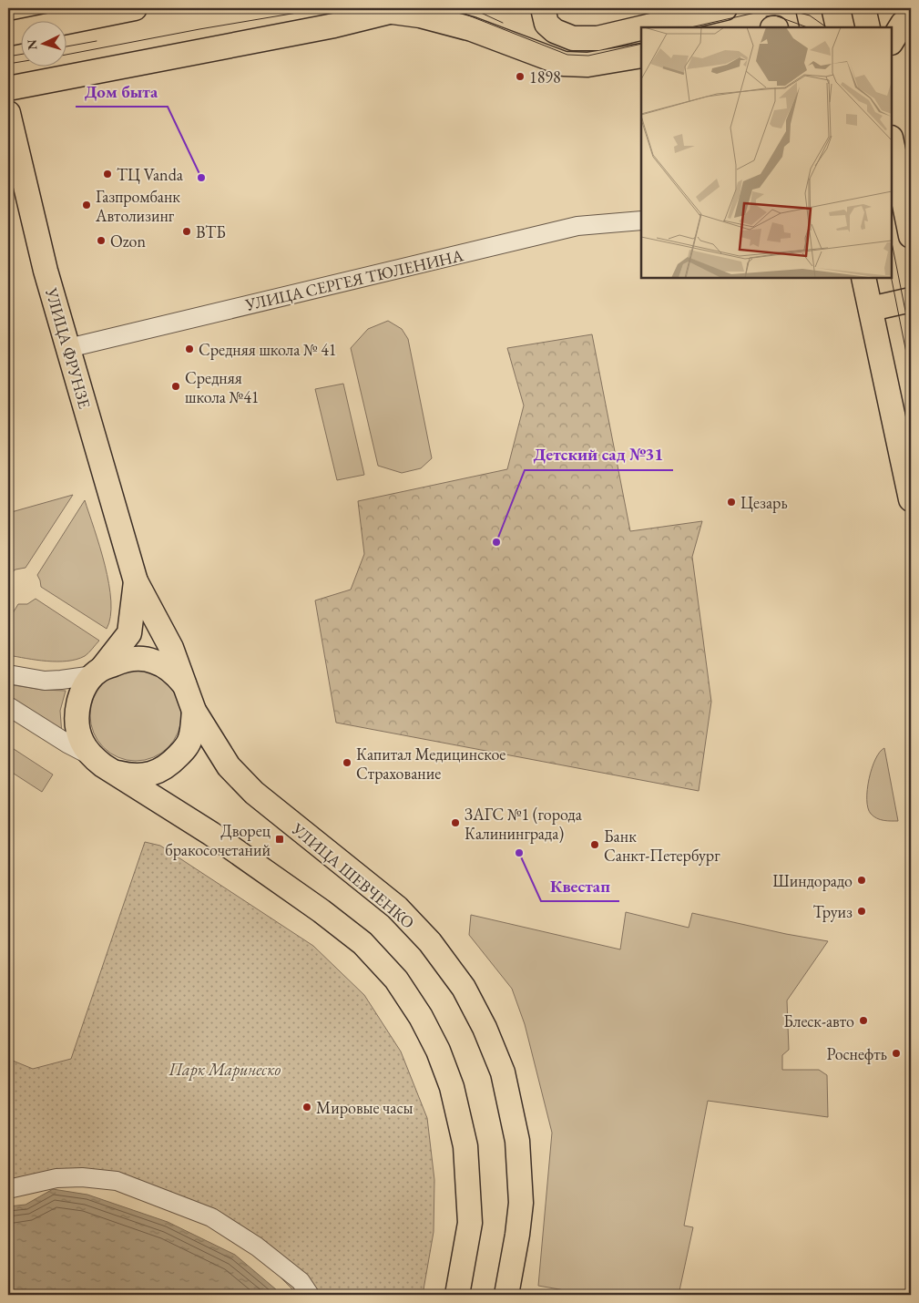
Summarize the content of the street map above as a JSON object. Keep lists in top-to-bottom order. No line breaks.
{"streets":{"main road":["УЛИЦА ФРУНЗЕ","УЛИЦА ШЕВЧЕНКО"],"street":["УЛИЦА СЕРГЕЯ ТЮЛЕНИНА"]},"crossings":[["УЛИЦА СЕРГЕЯ ТЮЛЕНИНА","УЛИЦА ФРУНЗЕ"],["УЛИЦА ФРУНЗЕ","УЛИЦА ШЕВЧЕНКО"]],"parks":["Парк Маринеско"],"places":{"other":["1898","ТЦ Vanda","Дом быта","Газпромбанк Автолизинг","ВТБ","Ozon","Средняя школа № 41","Средняя школа №41","Цезарь","Детский сад №31","Капитал Медицинское Страхование","ЗАГС №1 (города Калининграда)","Банк Санкт-Петербург","Квестап","Шиндорадо","Труиз","Блеск-авто","Роснефть","Мировые часы"],"transit":["Дворец бракосочетаний"]},"north":"left"}
